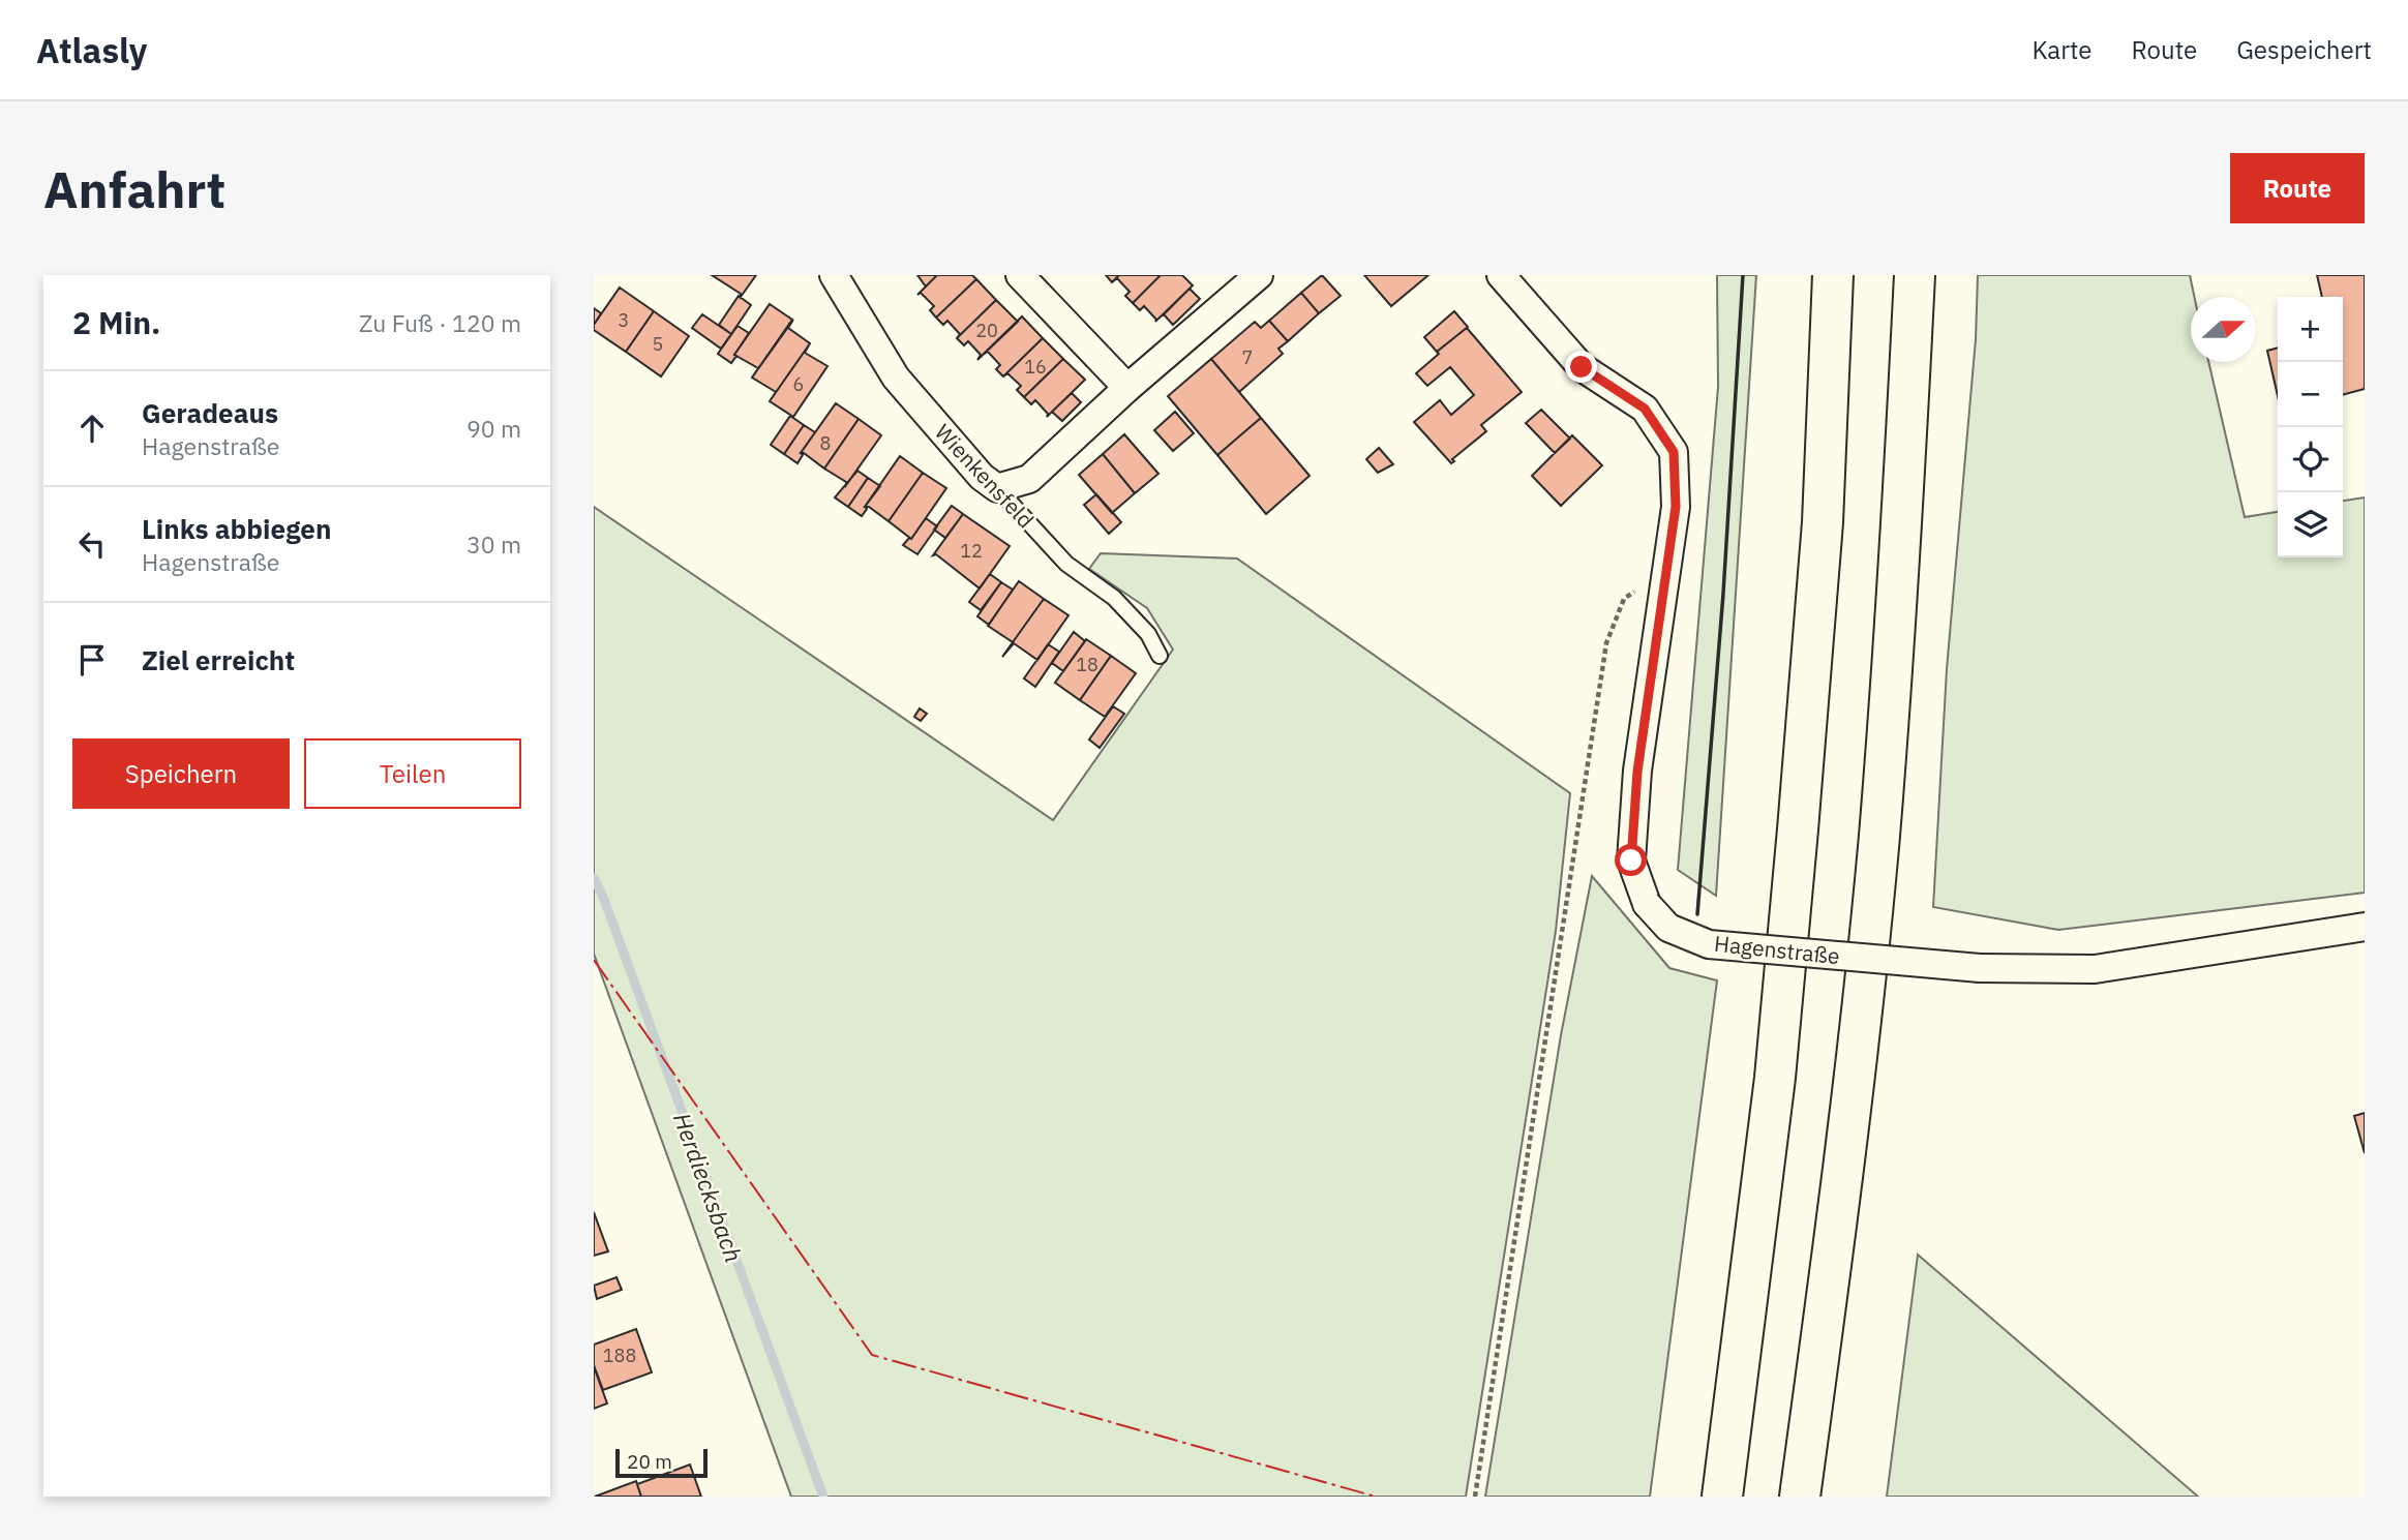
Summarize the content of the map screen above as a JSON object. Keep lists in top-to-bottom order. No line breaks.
{"streets":{"street":["Wienkensfeld","Hagenstraße"]},"water":["Herdiecksbach"],"house_numbers":["3","20","5","7","16","6","8","12","18","188"],"scale_bar":"20 m","north":"right","page":{"header":"Atlasly","nav":["Karte","Route","Gespeichert"],"buttons":["Route",["Speichern","Teilen"]],"title":"Anfahrt","heading":["2 Min.","Zu Fuß · 120 m"],"map_buttons":["+","−"],"list":[["Geradeaus","Hagenstraße","90 m"],["Links abbiegen","Hagenstraße","30 m"],"Ziel erreicht"],"scale":"20 m"}}
